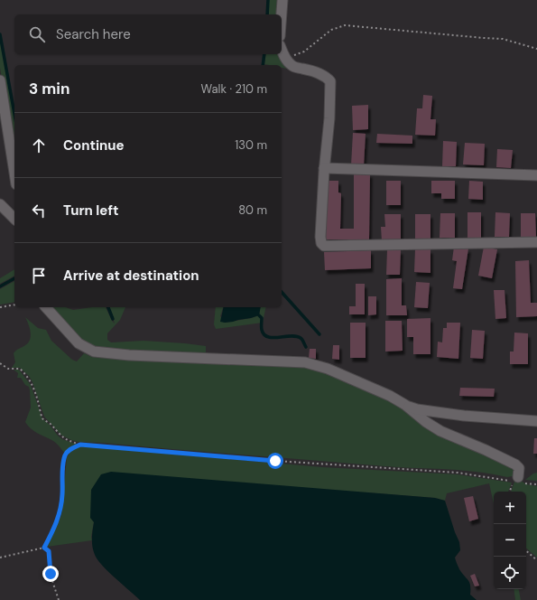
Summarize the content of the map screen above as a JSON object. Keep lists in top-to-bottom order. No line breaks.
{"page":{"search":"Search here","heading":["3 min","Walk · 210 m"],"list":[["Continue","130 m"],["Turn left","80 m"],"Arrive at destination"],"map_buttons":["+","−"]}}
